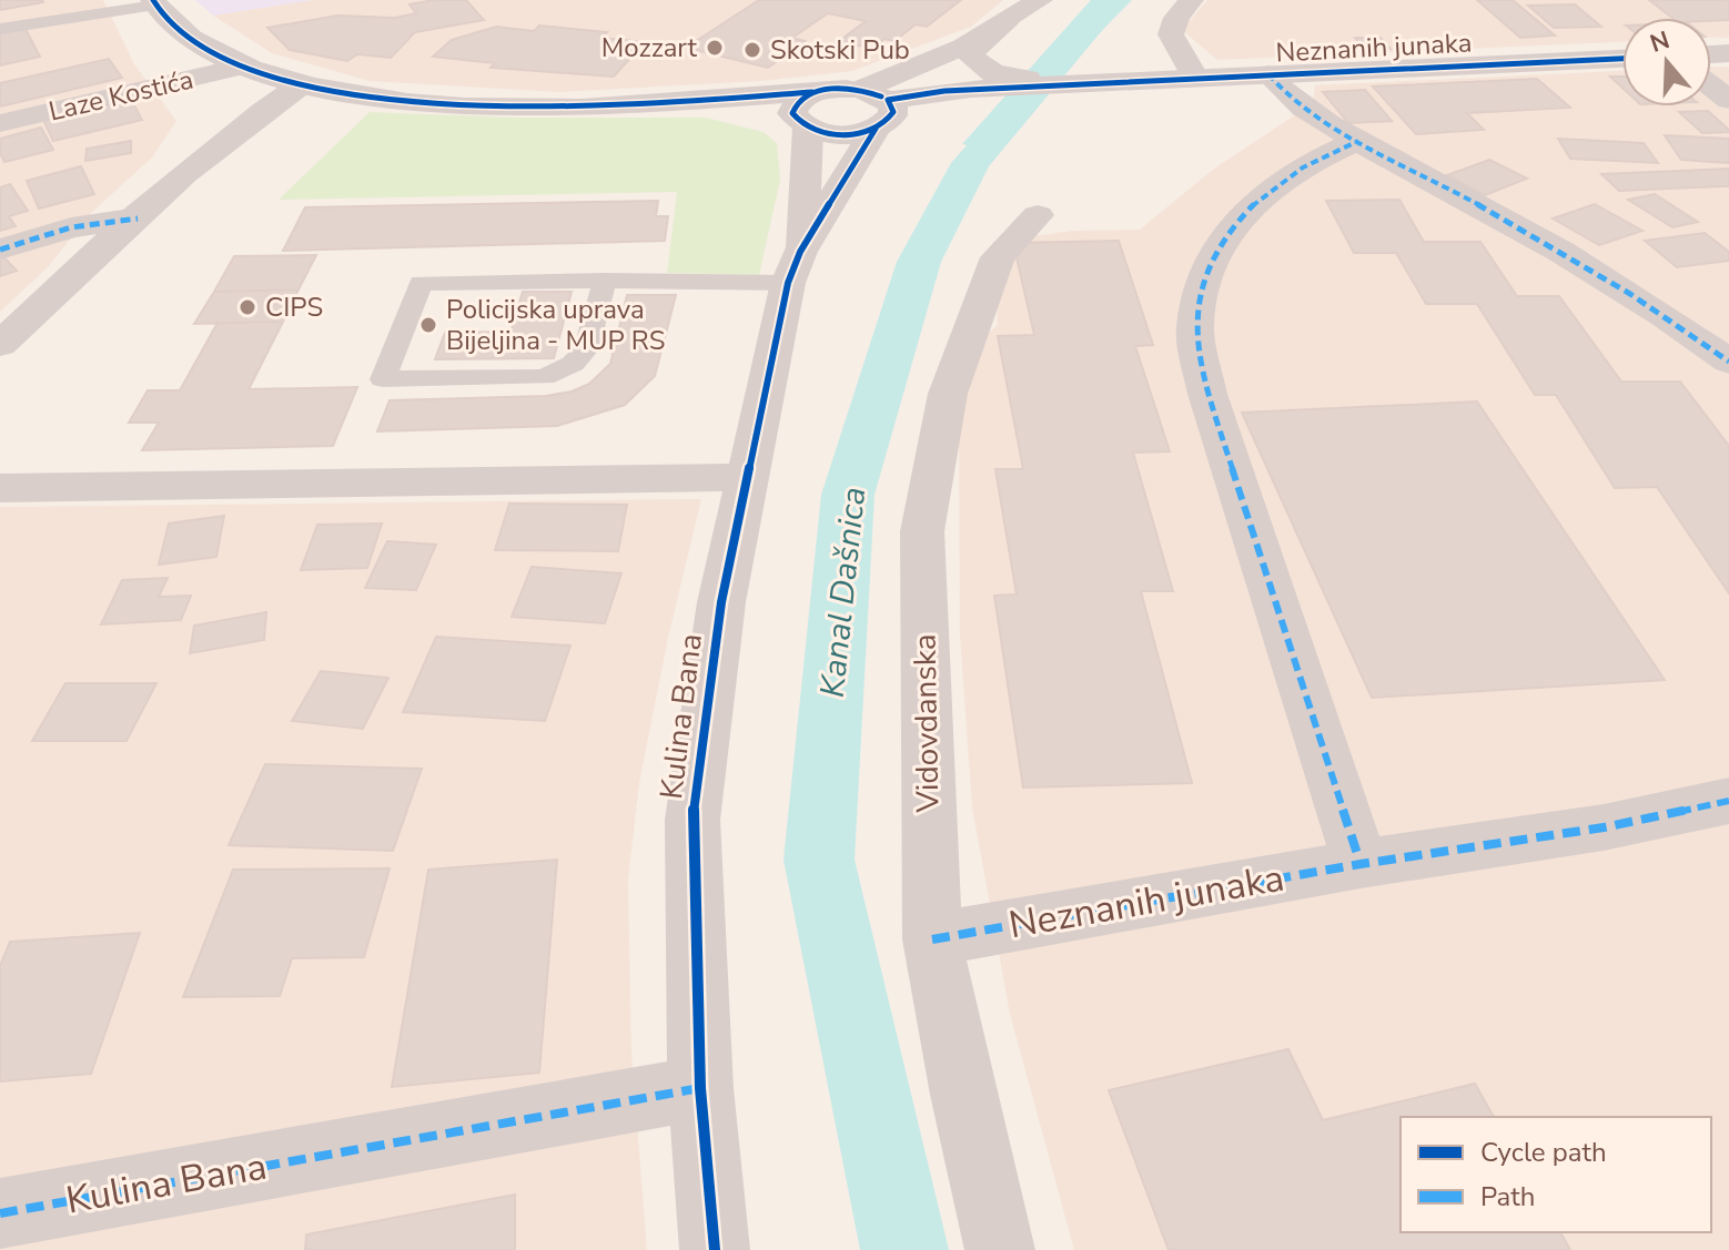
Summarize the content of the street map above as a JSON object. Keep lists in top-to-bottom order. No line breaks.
{"streets":{"street":["Neznanih junaka","Laze Kostića","Kulina Bana","Vidovdanska"]},"crossings":[["Neznanih junaka","Vidovdanska"]],"water":["Kanal Dašnica"],"places":["Mozzart","Skotski Pub","CIPS","Policijska uprava Bijeljina - MUP RS"],"legend":["Cycle path","Path"],"north":"top"}
